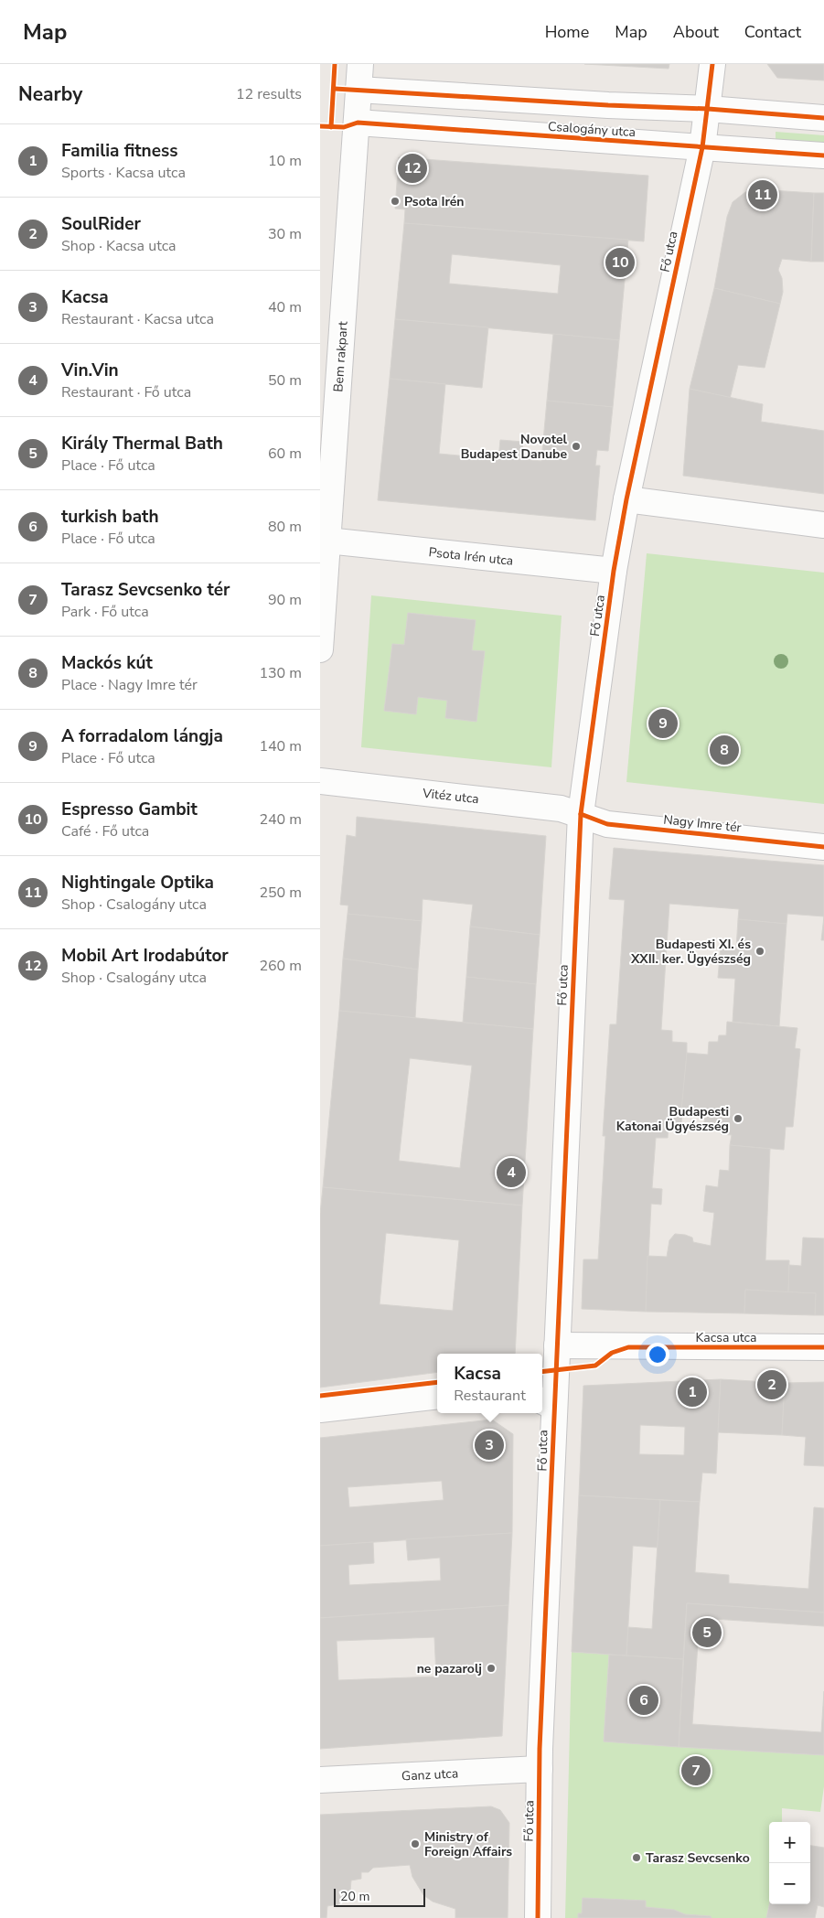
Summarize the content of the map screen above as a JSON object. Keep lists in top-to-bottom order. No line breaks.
{"streets":{"street":["Csalogány utca","Fő utca","Bem rakpart","Psota Irén utca","Vitéz utca","Nagy Imre tér","Kacsa utca","Ganz utca"]},"crossings":[["Csalogány utca","Fő utca"],["Csalogány utca","Bem rakpart"],["Fő utca","Psota Irén utca"],["Fő utca","Vitéz utca"],["Fő utca","Nagy Imre tér"],["Fő utca","Kacsa utca"],["Fő utca","Ganz utca"],["Bem rakpart","Psota Irén utca"],["Vitéz utca","Nagy Imre tér"]],"places":["Psota Irén","Novotel Budapest Danube","Budapesti XI. és XXII. ker. Ügyészség","Budapesti Katonai Ügyészség","ne pazarolj","Ministry of Foreign Affairs","Tarasz Sevcsenko"],"scale_bar":"20 m","page":{"header":"Map","nav":["Home","Map","About","Contact"],"heading":["Nearby","12 results"],"list":[{"mark":"1","name":"Familia fitness","note":"Sports · Kacsa utca","value":"10 m"},{"mark":"2","name":"SoulRider","note":"Shop · Kacsa utca","value":"30 m"},{"mark":"3","name":"Kacsa","note":"Restaurant · Kacsa utca","value":"40 m"},{"mark":"4","name":"Vin.Vin","note":"Restaurant · Fő utca","value":"50 m"},{"mark":"5","name":"Király Thermal Bath","note":"Place · Fő utca","value":"60 m"},{"mark":"6","name":"turkish bath","note":"Place · Fő utca","value":"80 m"},{"mark":"7","name":"Tarasz Sevcsenko tér","note":"Park · Fő utca","value":"90 m"},{"mark":"8","name":"Mackós kút","note":"Place · Nagy Imre tér","value":"130 m"},{"mark":"9","name":"A forradalom lángja","note":"Place · Fő utca","value":"140 m"},{"mark":"10","name":"Espresso Gambit","note":"Café · Fő utca","value":"240 m"},{"mark":"11","name":"Nightingale Optika","note":"Shop · Csalogány utca","value":"250 m"},{"mark":"12","name":"Mobil Art Irodabútor","note":"Shop · Csalogány utca","value":"260 m"}],"pins":["12","11","10","9","8","4","2","1","3","5","6","7"],"popup":["Kacsa","Restaurant"],"map_buttons":["+","−"],"scale":"20 m"}}
